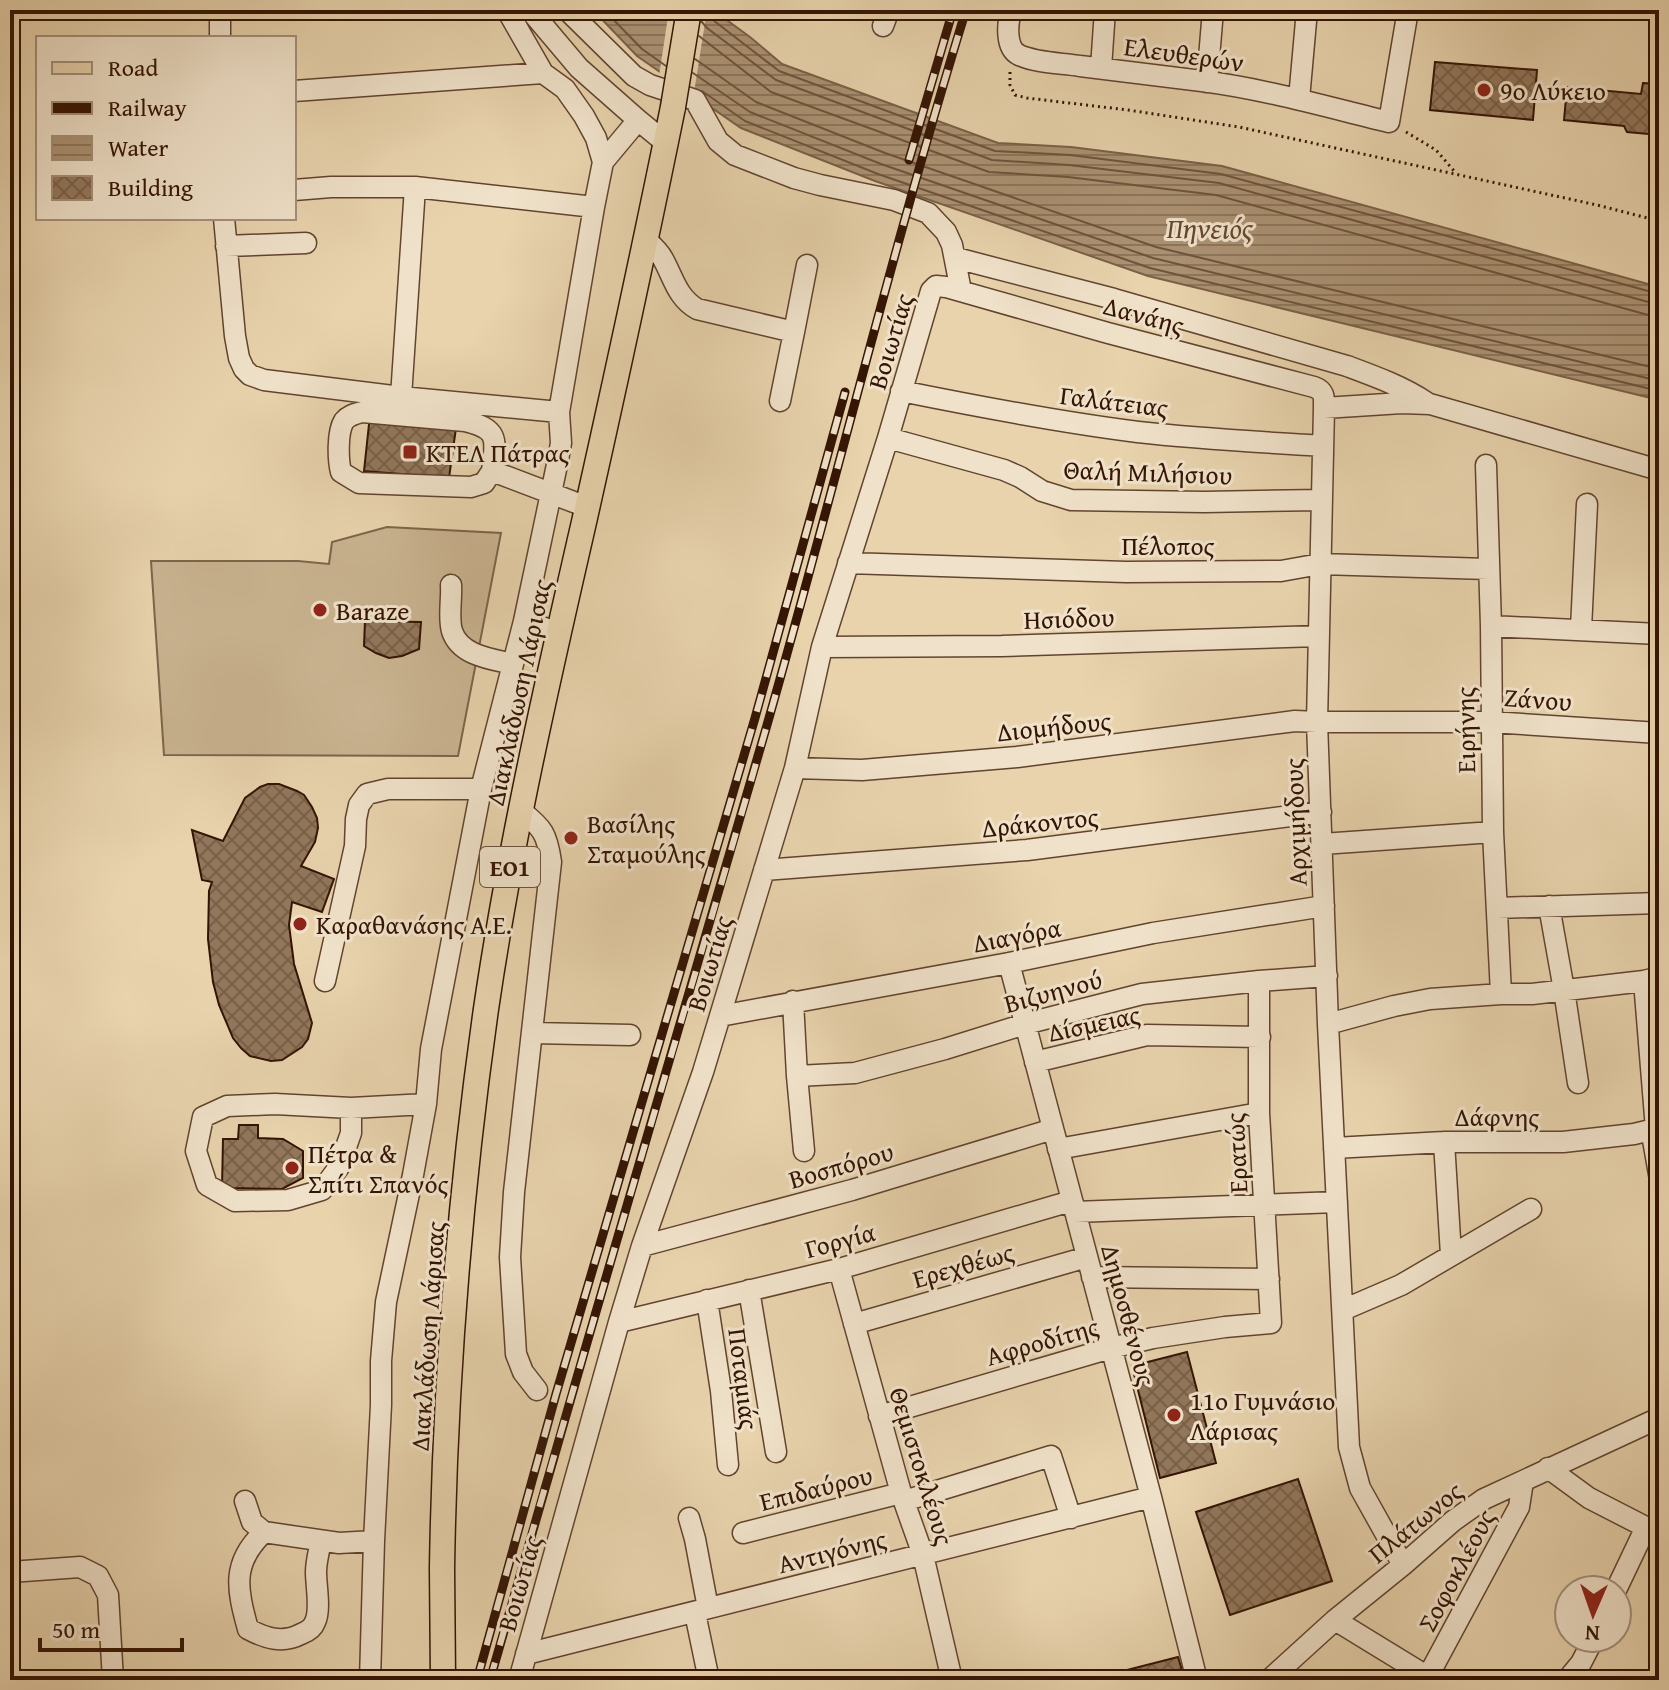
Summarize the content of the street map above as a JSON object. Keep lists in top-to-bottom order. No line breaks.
{"streets":{"main road":["Διακλάδωση Λάρισας","ΕΟ1"],"street":["Ελευθερών","Δανάης","Βοιωτίας","Γαλάτειας","Θαλή Μιλήσιου","Πέλοπος","Ησιόδου","Ζάνου","Διομήδους","Ειρήνης","Δράκοντος","Αρχιμήδους","Διαγόρα","Βιζυηνού","Δίσμειας","Δάφνης","Ερατώς","Βοσπόρου","Γοργία","Ερεχθέως","Δημοσθένους","Αφροδίτης","Ποταμιάς","Θεμιστοκλέους","Επιδαύρου","Πλάτωνος","Αντιγόνης","Σοφοκλέους"]},"crossings":[["Δανάης","Βοιωτίας"],["Δανάης","Αρχιμήδους"],["Βοιωτίας","Γαλάτειας"],["Βοιωτίας","Θαλή Μιλήσιου"],["Βοιωτίας","Πέλοπος"],["Βοιωτίας","Ησιόδου"],["Βοιωτίας","Διομήδους"],["Βοιωτίας","Δράκοντος"],["Βοιωτίας","Διαγόρα"],["Βοιωτίας","Βοσπόρου"],["Βοιωτίας","Γοργία"],["Βοιωτίας","Αντιγόνης"],["Γαλάτειας","Αρχιμήδους"],["Θαλή Μιλήσιου","Αρχιμήδους"],["Πέλοπος","Ειρήνης"],["Πέλοπος","Αρχιμήδους"],["Ησιόδου","Αρχιμήδους"],["Ζάνου","Διομήδους"],["Ζάνου","Ειρήνης"],["Ζάνου","Αρχιμήδους"],["Διομήδους","Αρχιμήδους"],["Δράκοντος","Αρχιμήδους"],["Αρχιμήδους","Διαγόρα"],["Αρχιμήδους","Βιζυηνού"],["Αρχιμήδους","Δάφνης"],["Αρχιμήδους","Γοργία"],["Αρχιμήδους","Πλάτωνος"],["Διαγόρα","Δημοσθένους"],["Βιζυηνού","Ερατώς"],["Βιζυηνού","Δημοσθένους"],["Δίσμειας","Ερατώς"],["Δίσμειας","Δημοσθένους"],["Ερατώς","Βοσπόρου"],["Ερατώς","Γοργία"],["Ερατώς","Αφροδίτης"],["Βοσπόρου","Δημοσθένους"],["Γοργία","Δημοσθένους"],["Γοργία","Ποταμιάς"],["Γοργία","Θεμιστοκλέους"],["Ερεχθέως","Δημοσθένους"],["Ερεχθέως","Θεμιστοκλέους"],["Δημοσθένους","Αφροδίτης"],["Δημοσθένους","Αντιγόνης"],["Αφροδίτης","Θεμιστοκλέους"],["Θεμιστοκλέους","Επιδαύρου"],["Θεμιστοκλέους","Αντιγόνης"],["Επιδαύρου","Αντιγόνης"],["Πλάτωνος","Σοφοκλέους"]],"water":["Πηνειός"],"places":{"other":["9ο Λύκειο","Baraze","Βασίλης Σταμούλης","Καραθανάσης Α.Ε.","Πέτρα & Σπίτι Σπανός","11ο Γυμνάσιο Λάρισας"],"transit":["ΚΤΕΛ Πάτρας"]},"legend":["Road","Railway","Water","Building"],"scale_bar":"50 m","north":"bottom"}
